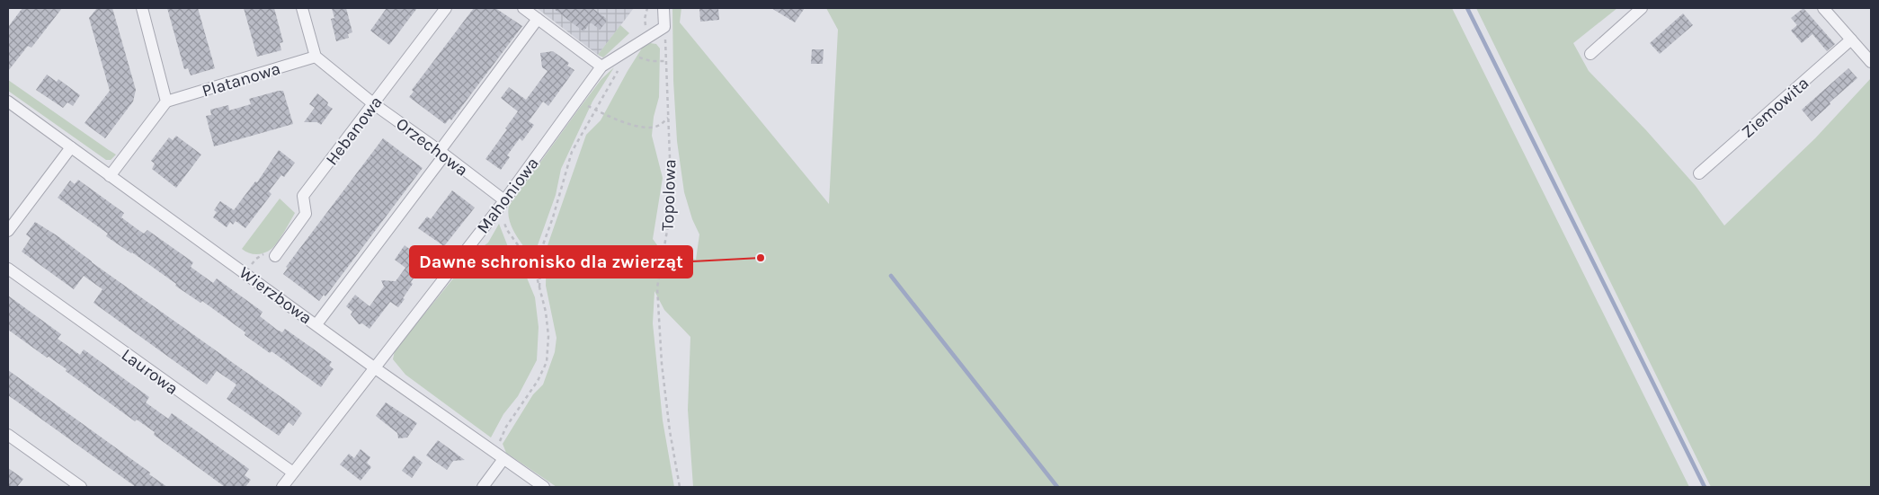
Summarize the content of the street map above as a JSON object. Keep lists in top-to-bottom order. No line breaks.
{"streets":{"street":["Platanowa","Ziemowita","Hebanowa","Orzechowa","Mahoniowa","Wierzbowa","Laurowa"],"path":["Topolowa"]},"crossings":[["Platanowa","Orzechowa"],["Hebanowa","Orzechowa"],["Orzechowa","Mahoniowa"],["Mahoniowa","Topolowa"],["Mahoniowa","Wierzbowa"],["Mahoniowa","Laurowa"]],"places":["Dawne schronisko dla zwierząt"]}
